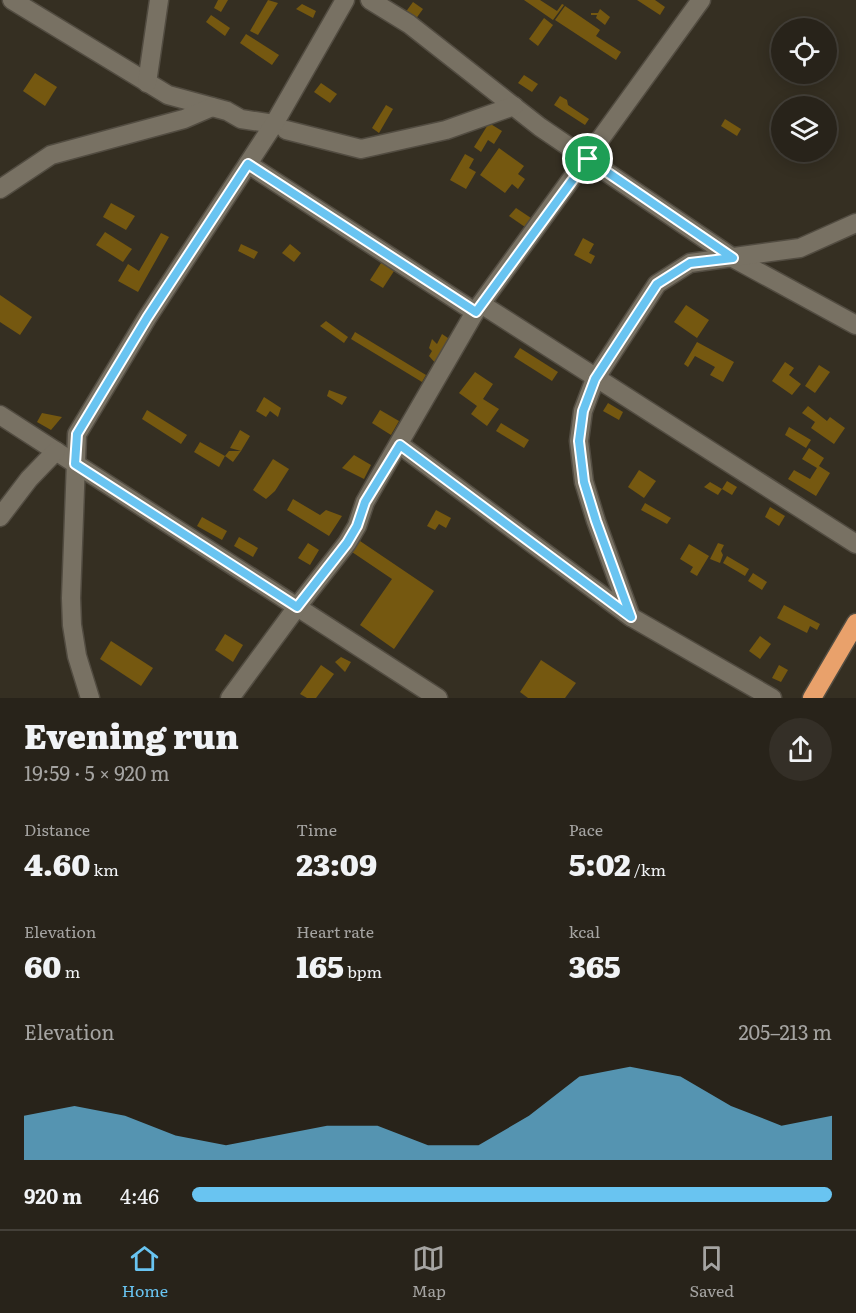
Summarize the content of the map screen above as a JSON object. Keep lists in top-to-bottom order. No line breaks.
{"page":{"heading":["Evening run","19:59 · 5 × 920 m"],"stats":[["Distance","4.60 km"],["Time","23:09"],["Pace","5:02 /km"],["Elevation","60 m"],["Heart rate","165 bpm"],["kcal","365"]],"chart":["Elevation","205–213 m"],"list":[{"name":"920 m","note":"4:46"}],"tabs":["Home","Map","Saved"]}}
